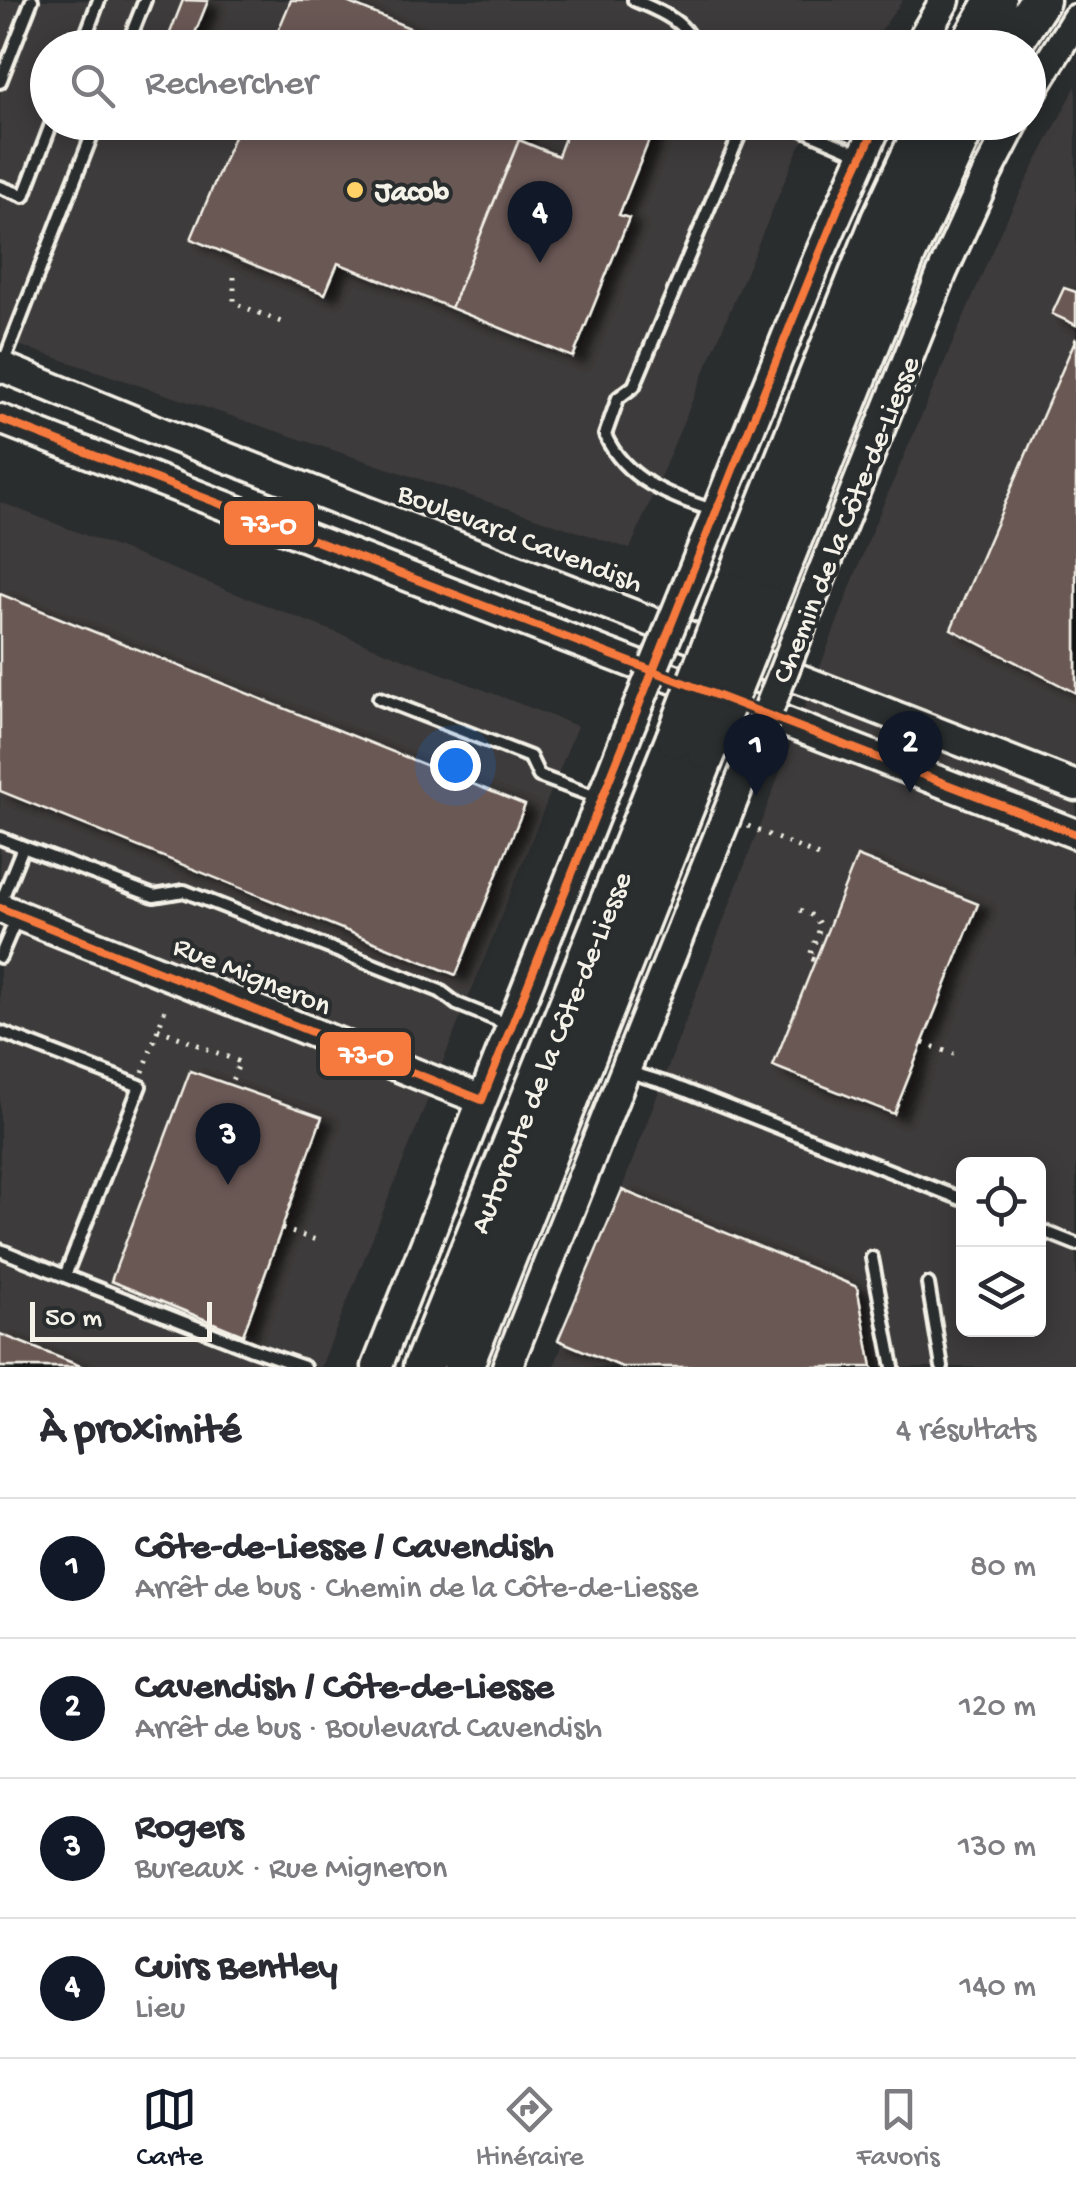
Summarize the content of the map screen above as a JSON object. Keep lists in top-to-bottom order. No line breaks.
{"streets":{"highway":["Chemin de la Côte-de-Liesse","Autoroute de la Côte-de-Liesse"],"main road":["Boulevard Cavendish","Rue Migneron"]},"crossings":[["Chemin de la Côte-de-Liesse","Autoroute de la Côte-de-Liesse"]],"places":["Jacob"],"lines":["transit line 73-O"],"scale_bar":"50 m","page":{"search":"Rechercher","pins":["4","2","1","3"],"scale":"50 m","heading":["À proximité","4 résultats"],"list":[{"mark":"1","name":"Côte-de-Liesse / Cavendish","note":"Arrêt de bus · Chemin de la Côte-de-Liesse","value":"80 m"},{"mark":"2","name":"Cavendish / Côte-de-Liesse","note":"Arrêt de bus · Boulevard Cavendish","value":"120 m"},{"mark":"3","name":"Rogers","note":"Bureaux · Rue Migneron","value":"130 m"},{"mark":"4","name":"Cuirs Bentley","note":"Lieu","value":"140 m"}],"nav":["Carte","Itinéraire","Favoris"]}}
